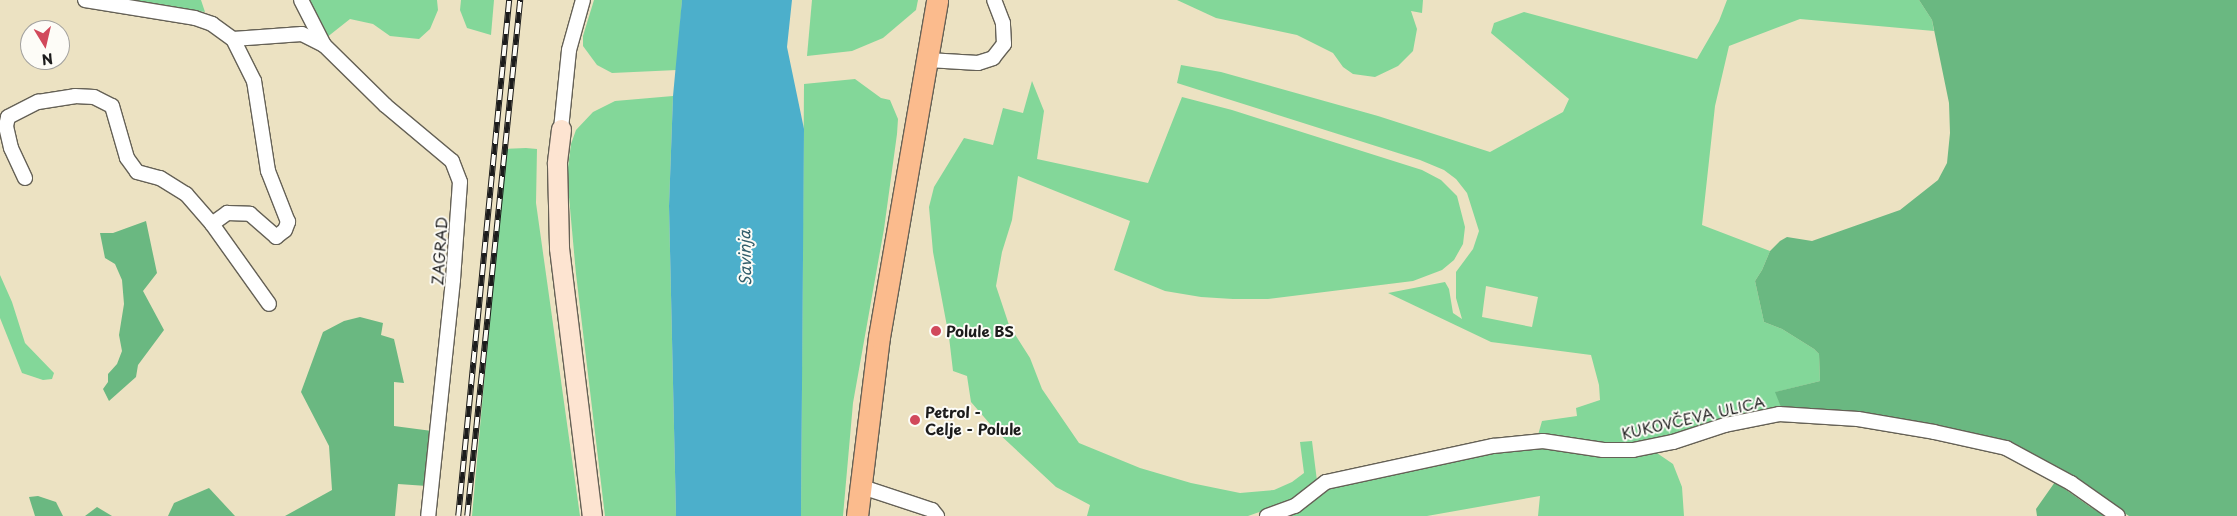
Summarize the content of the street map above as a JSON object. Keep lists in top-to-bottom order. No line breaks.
{"streets":{"street":["ZAGRAD","KUKOVČEVA ULICA"]},"water":["Savinja"],"places":["Polule BS","Petrol - Celje - Polule"],"north":"bottom"}
